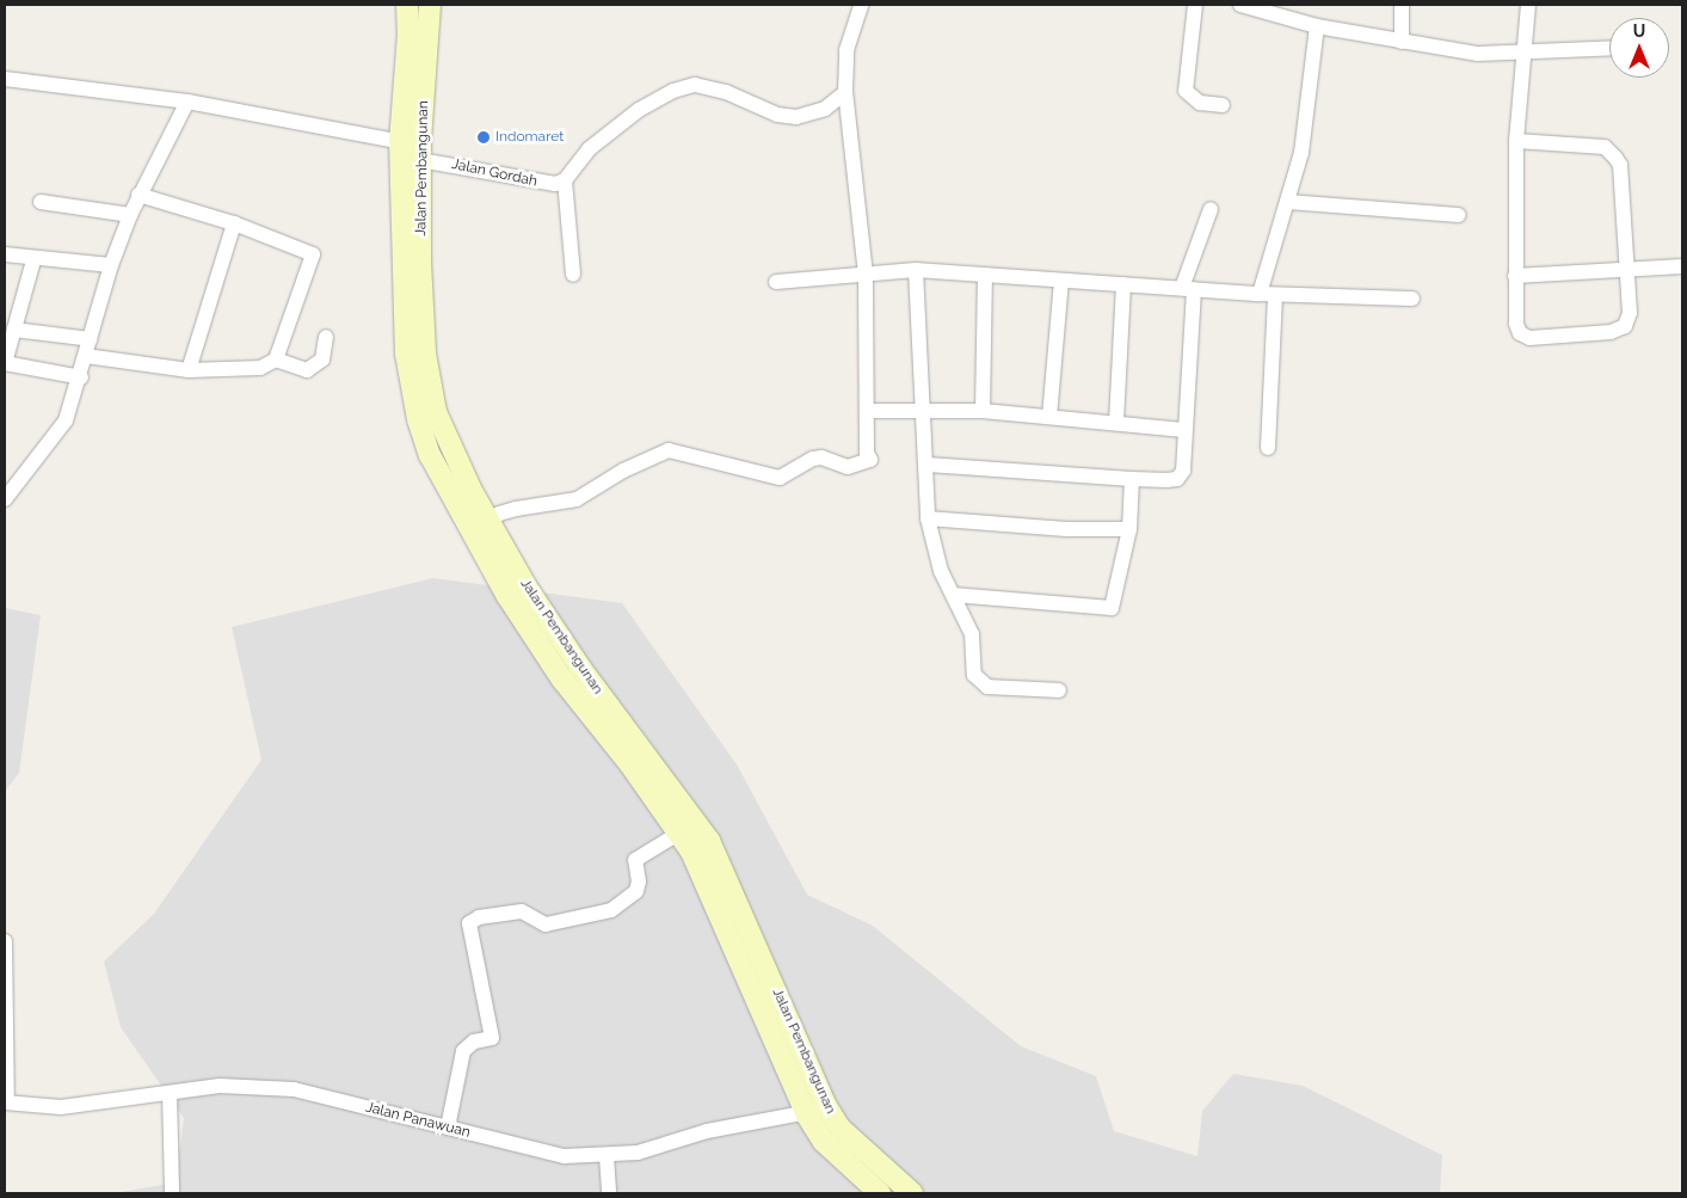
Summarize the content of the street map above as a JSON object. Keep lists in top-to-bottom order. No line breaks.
{"streets":{"main road":["Jalan Pembangunan"],"street":["Jalan Gordah","Jalan Panawuan"]},"crossings":[["Jalan Pembangunan","Jalan Gordah"],["Jalan Pembangunan","Jalan Panawuan"]],"places":["Indomaret"],"north":"top"}
